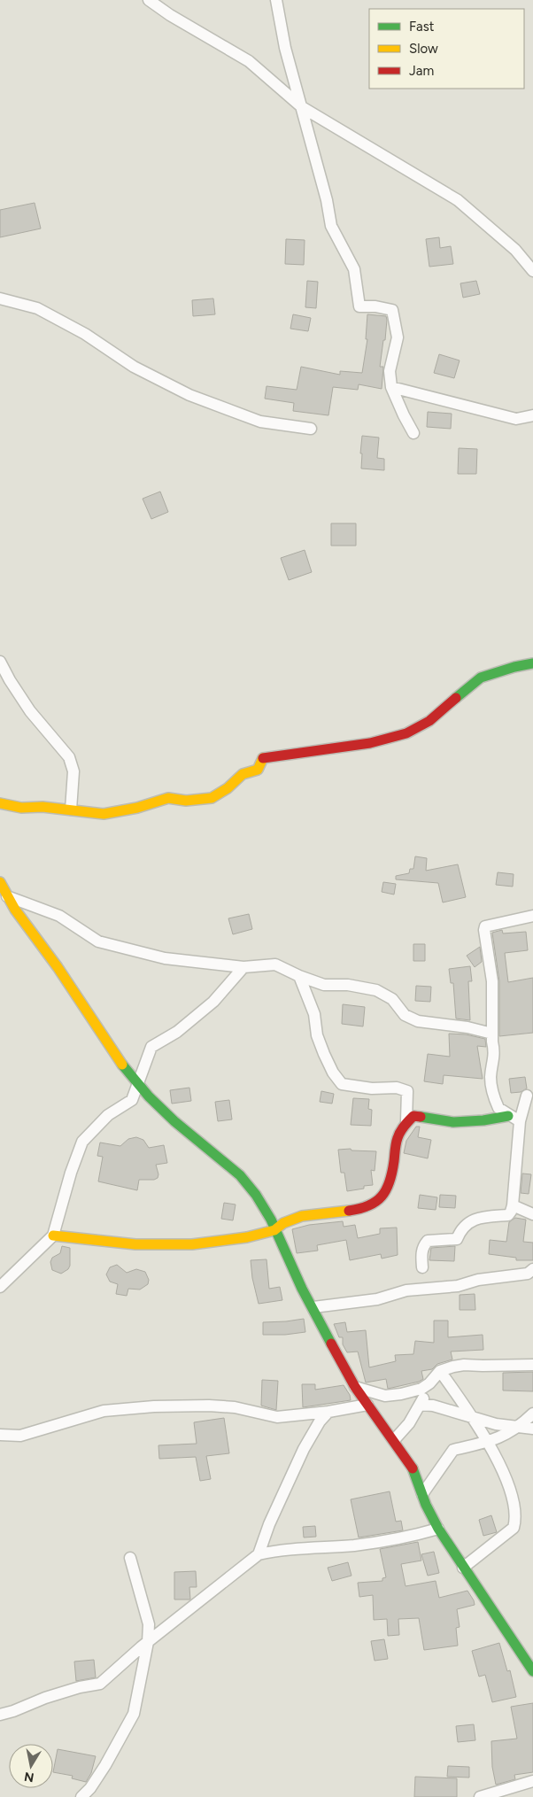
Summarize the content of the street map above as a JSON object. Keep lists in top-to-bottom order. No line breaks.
{"legend":["Fast","Slow","Jam"],"north":"bottom"}
